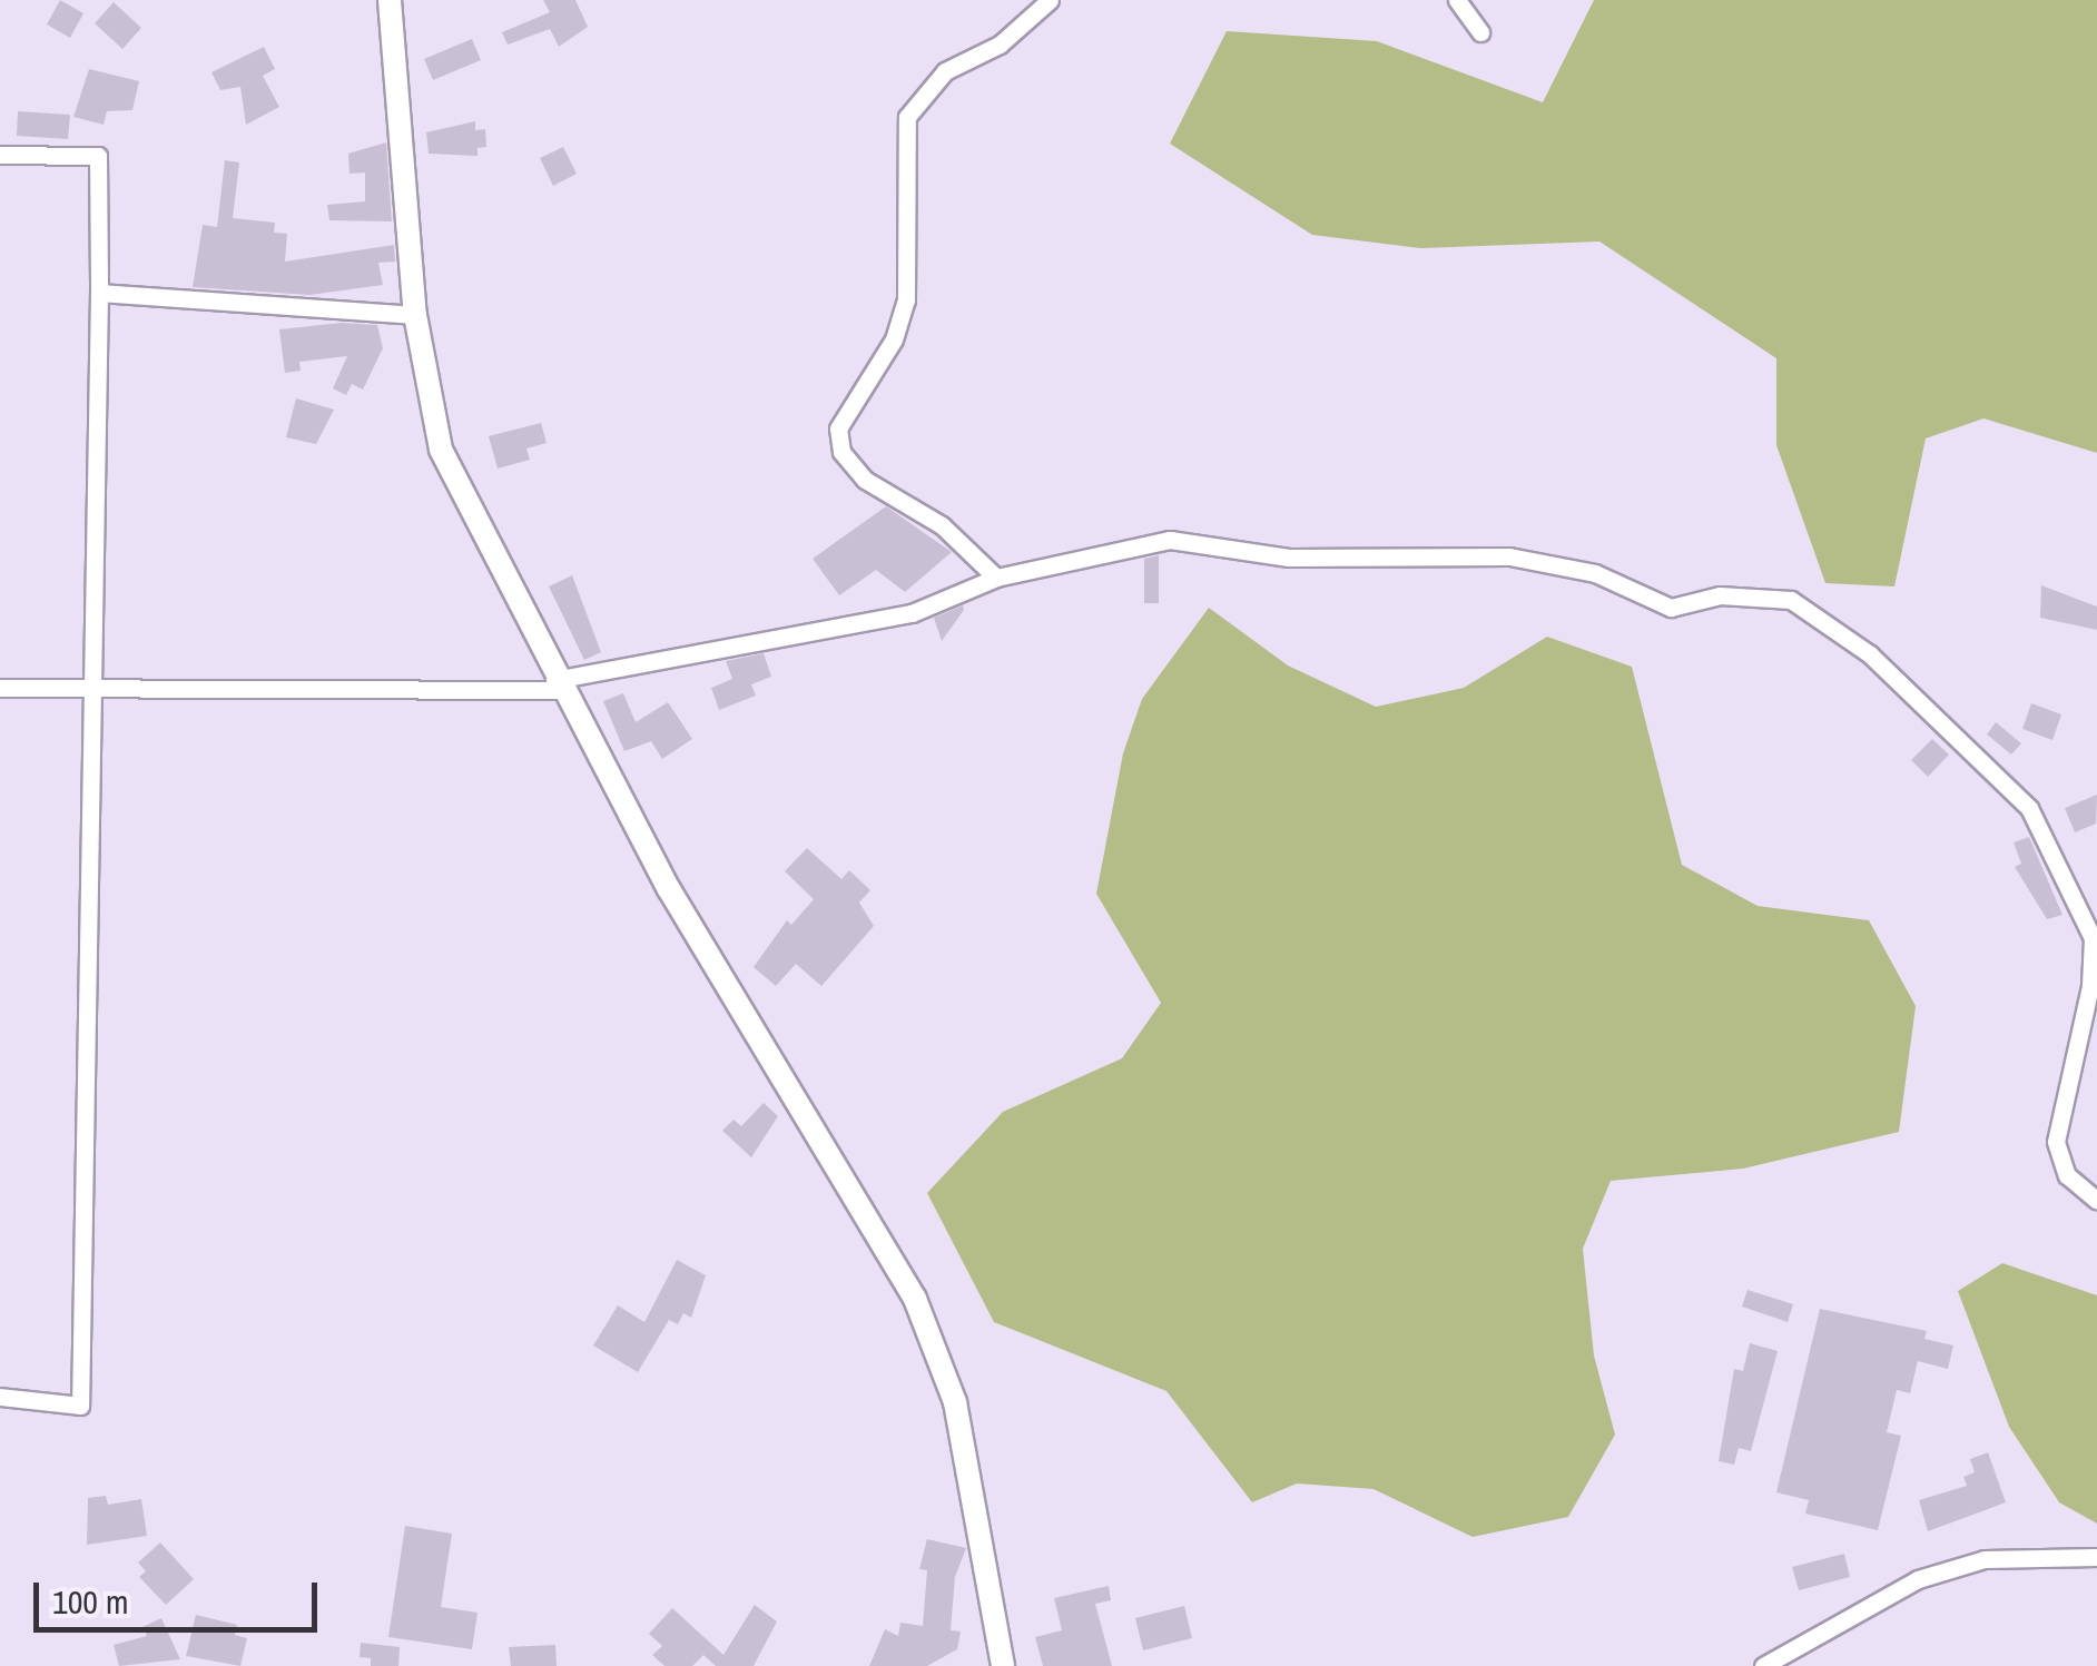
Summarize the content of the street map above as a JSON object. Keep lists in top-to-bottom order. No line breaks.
{"scale_bar":"100 m"}
